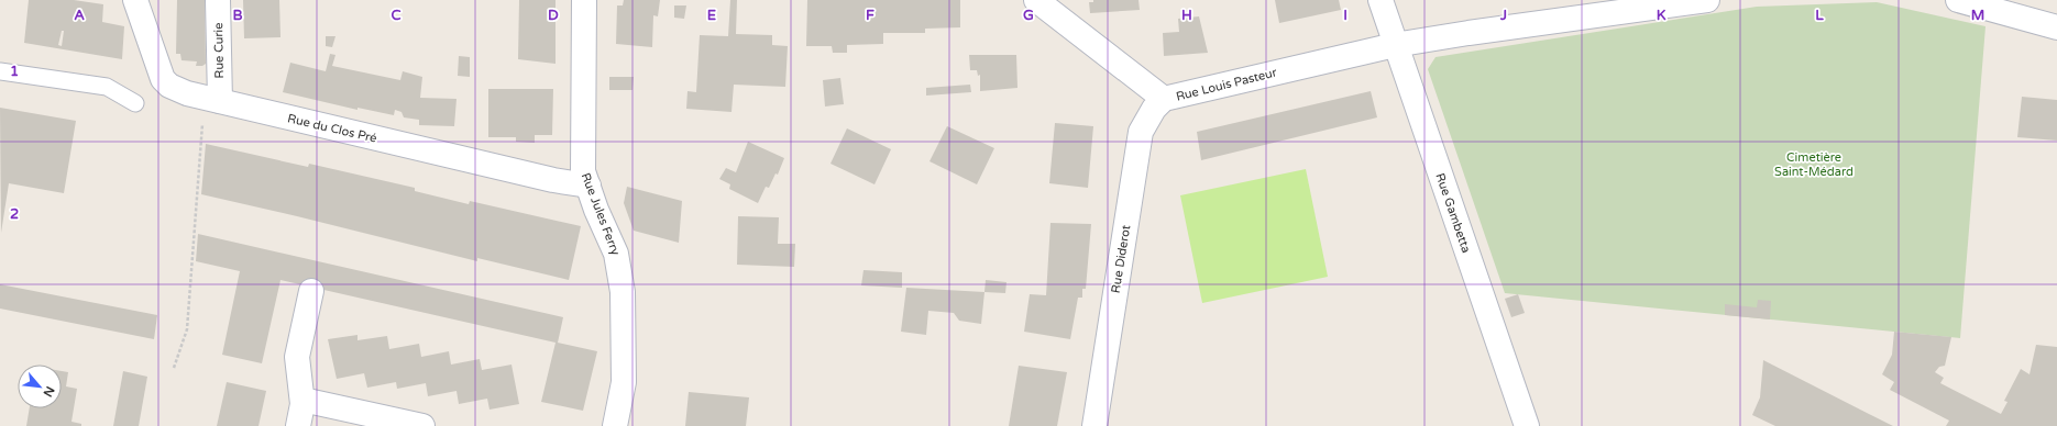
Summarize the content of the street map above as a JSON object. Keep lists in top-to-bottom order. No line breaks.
{"streets":{"street":["Rue Curie","Rue Louis Pasteur","Rue du Clos Pré","Rue Gambetta","Rue Jules Ferry","Rue Diderot"]},"crossings":[["Rue Curie","Rue du Clos Pré"],["Rue Louis Pasteur","Rue Gambetta"],["Rue Louis Pasteur","Rue Diderot"],["Rue du Clos Pré","Rue Jules Ferry"]],"parks":["Cimetière Saint-Médard"],"north":"bottom right","grid":{"columns":["A","B","C","D","E","F","G","H","I","J","K","L","M"],"rows":["1","2"]}}
